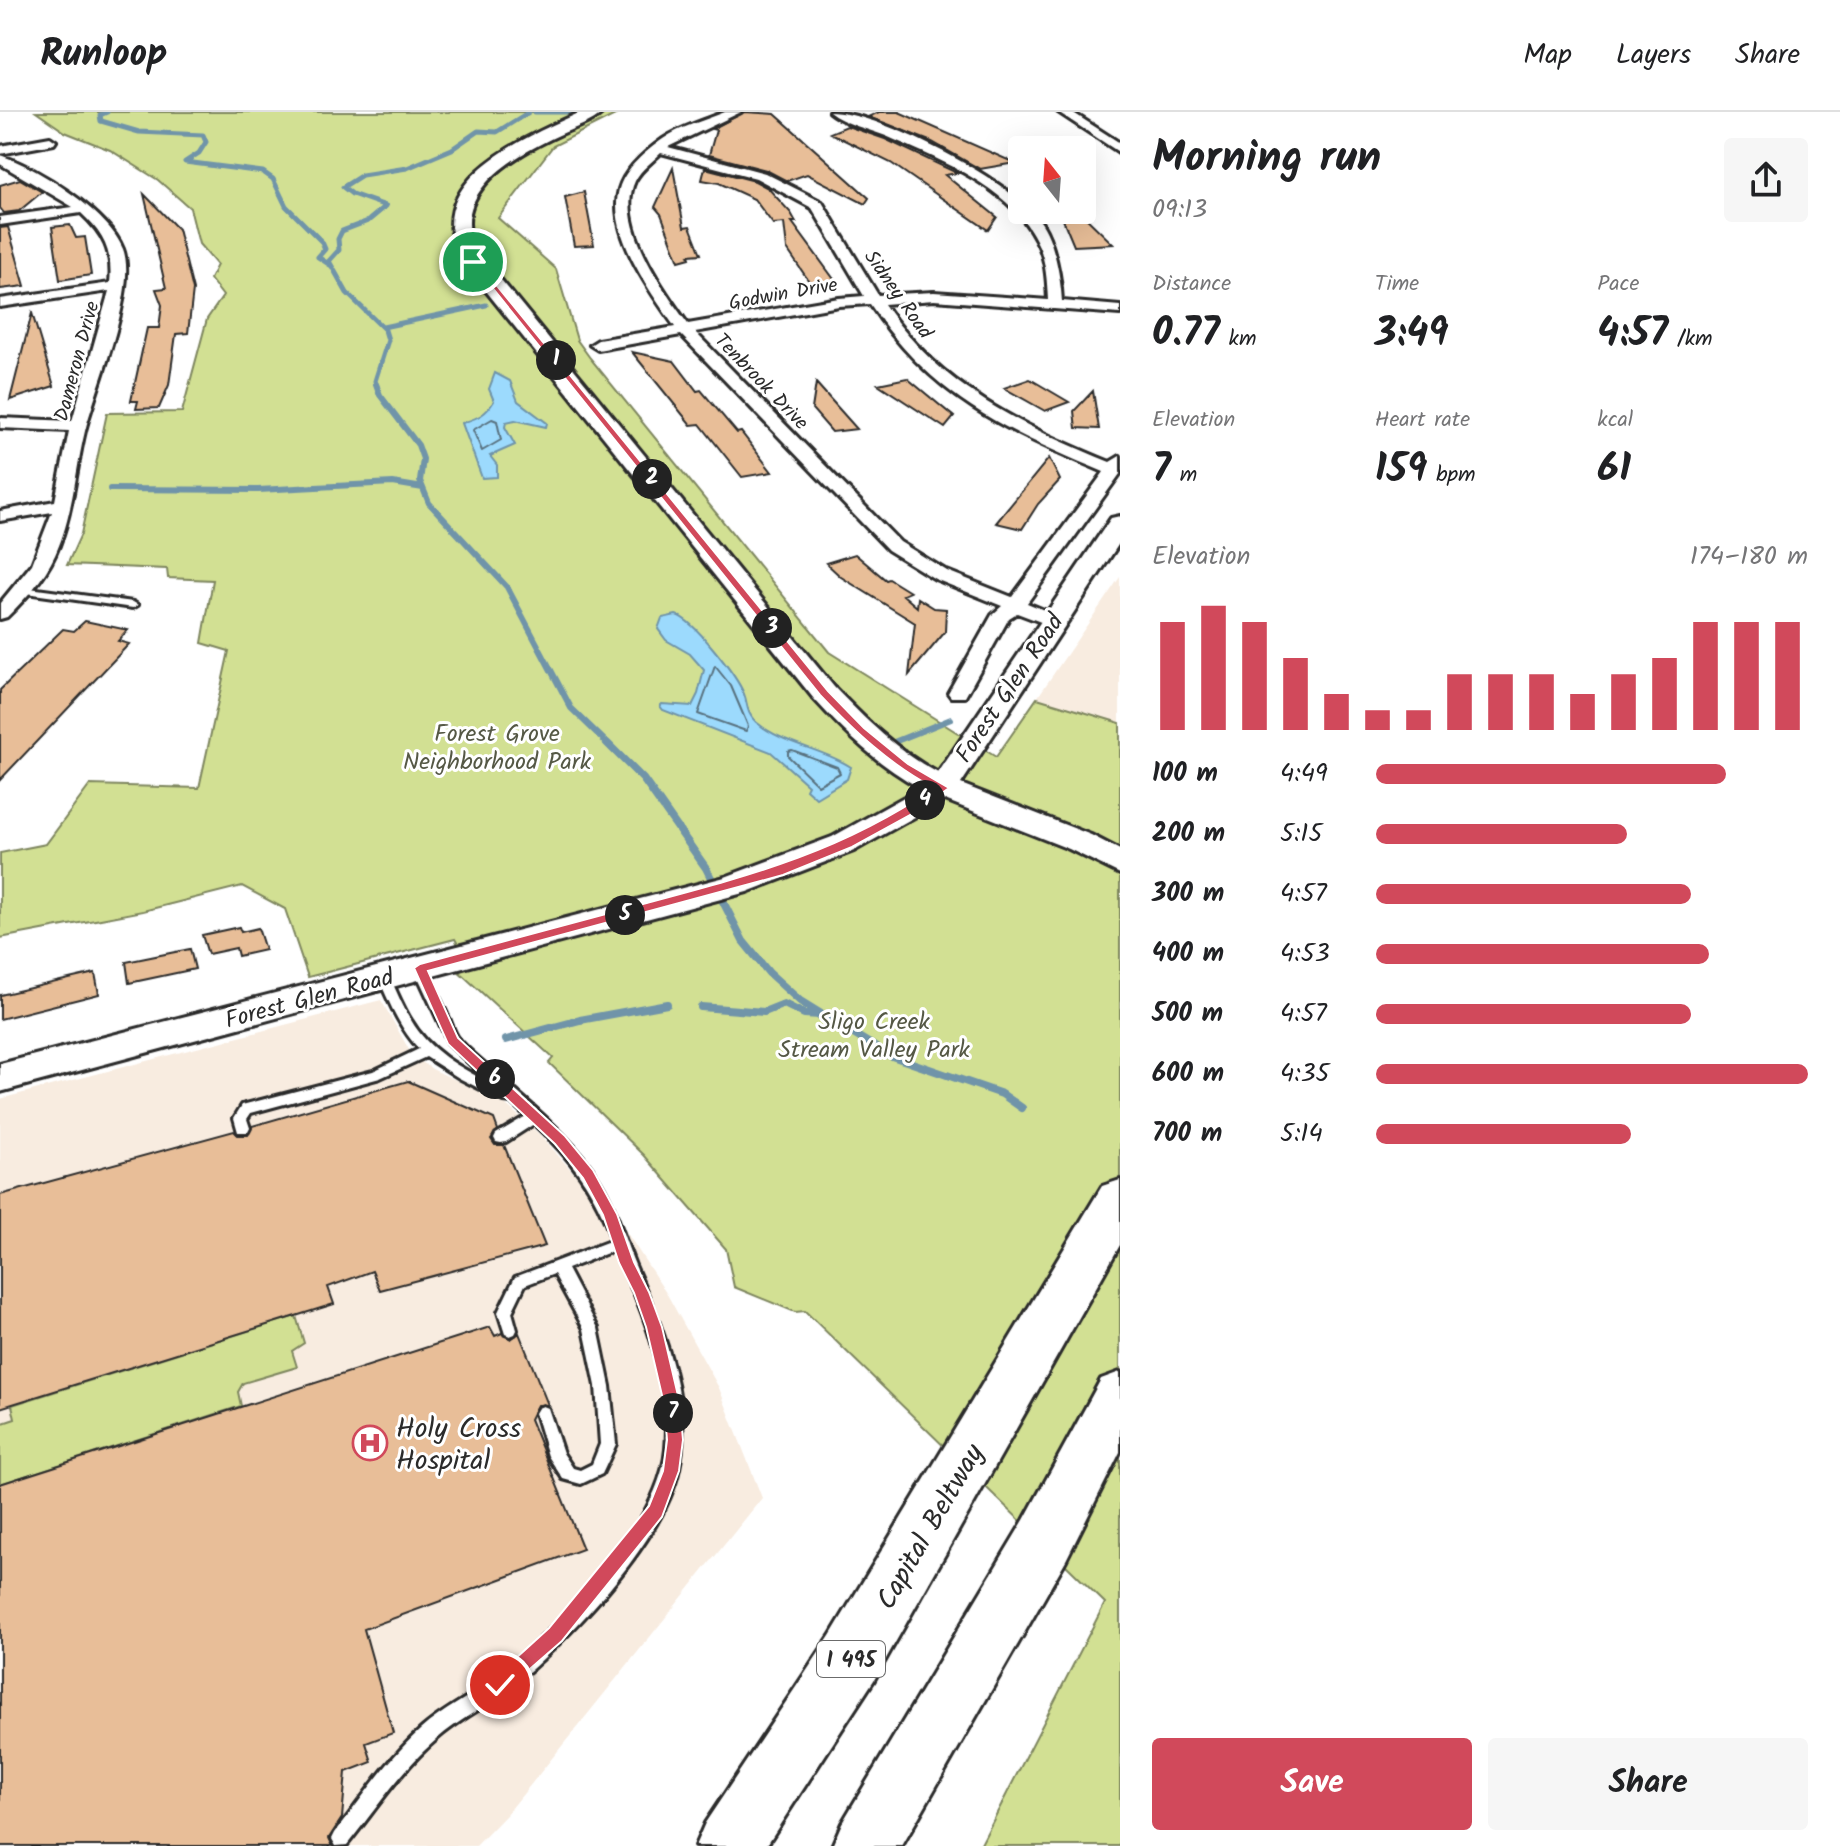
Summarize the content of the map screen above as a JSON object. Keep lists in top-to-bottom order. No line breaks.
{"streets":{"highway":["Capital Beltway","I 495"],"street":["Godwin Drive","Sidney Road","Dameron Drive","Tenbrook Drive","Forest Glen Road"]},"crossings":[["Godwin Drive","Sidney Road"],["Godwin Drive","Tenbrook Drive"],["Sidney Road","Tenbrook Drive"],["Sidney Road","Forest Glen Road"],["Tenbrook Drive","Forest Glen Road"]],"parks":["Forest Grove Neighborhood Park","Sligo Creek Stream Valley Park"],"places":{"hospital":["Holy Cross Hospital"]},"north":"top","page":{"header":"Runloop","nav":["Map","Layers","Share"],"heading":["Morning run","09:13"],"stats":[["Distance","0.77 km"],["Time","3:49"],["Pace","4:57 /km"],["Elevation","7 m"],["Heart rate","159 bpm"],["kcal","61"]],"pins":["1","2","3","4","5","6","7"],"chart":["Elevation","174–180 m"],"list":[{"name":"100 m","note":"4:49"},{"name":"200 m","note":"5:15"},{"name":"300 m","note":"4:57"},{"name":"400 m","note":"4:53"},{"name":"500 m","note":"4:57"},{"name":"600 m","note":"4:35"},{"name":"700 m","note":"5:14"}],"buttons":["Save","Share"]}}
